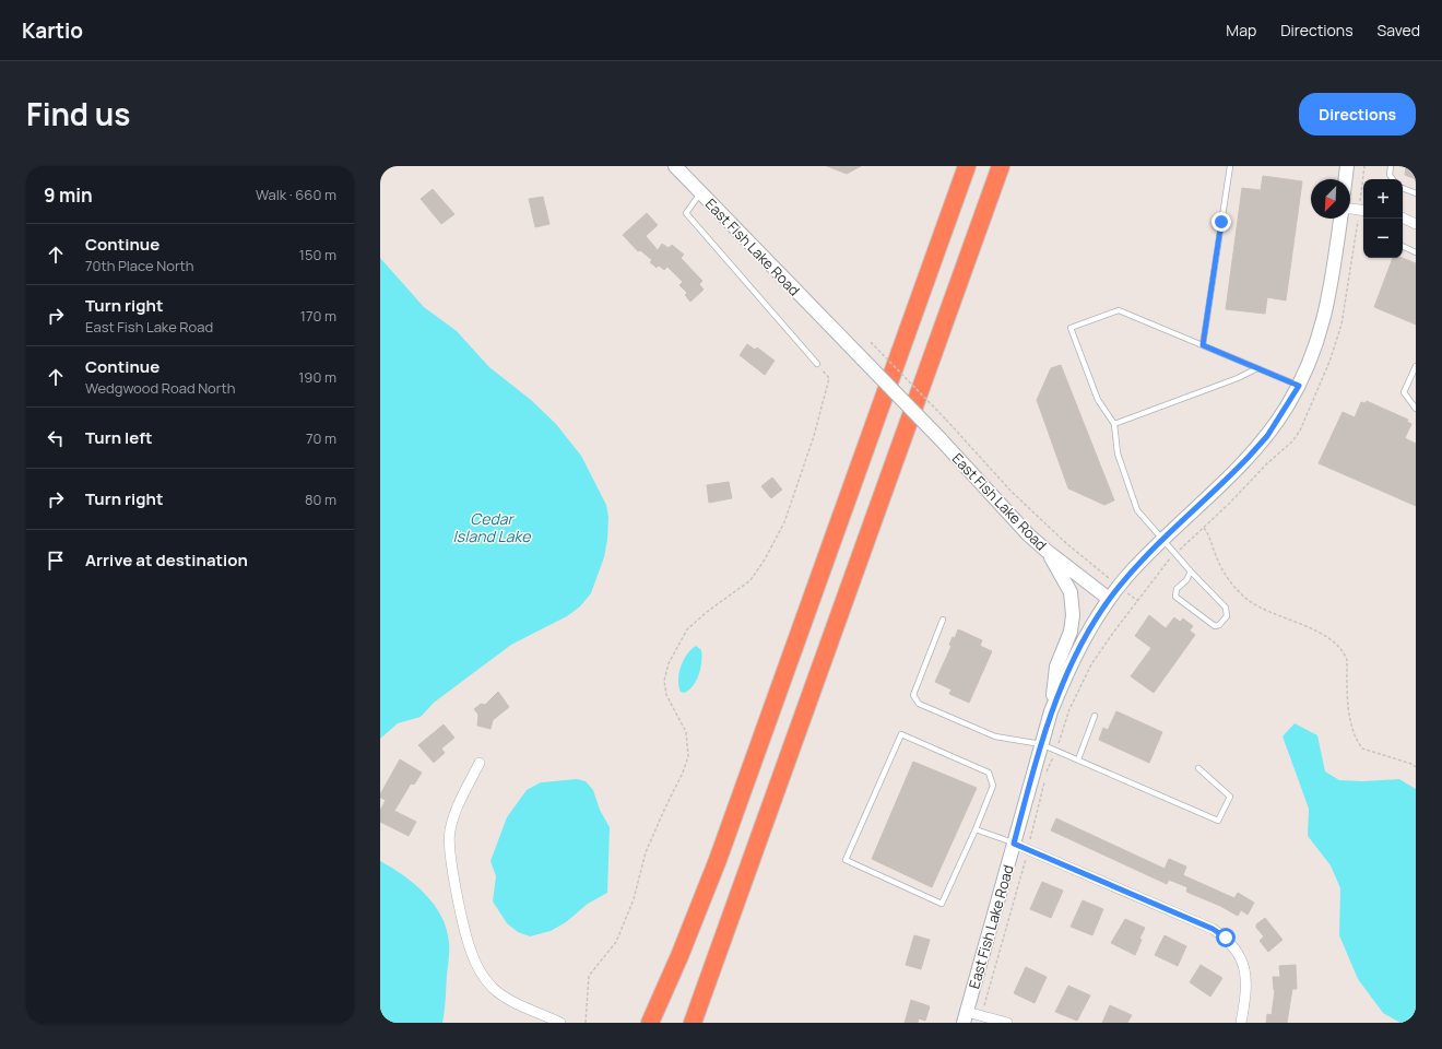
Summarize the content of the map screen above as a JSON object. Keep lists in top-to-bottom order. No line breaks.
{"streets":{"street":["East Fish Lake Road"]},"water":["Cedar Island Lake"],"north":"bottom left","page":{"header":"Kartio","nav":["Map","Directions","Saved"],"title":"Find us","buttons":"Directions","heading":["9 min","Walk · 660 m"],"map_buttons":["+","−"],"list":[["Continue","70th Place North","150 m"],["Turn right","East Fish Lake Road","170 m"],["Continue","Wedgwood Road North","190 m"],["Turn left","70 m"],["Turn right","80 m"],"Arrive at destination"]}}
